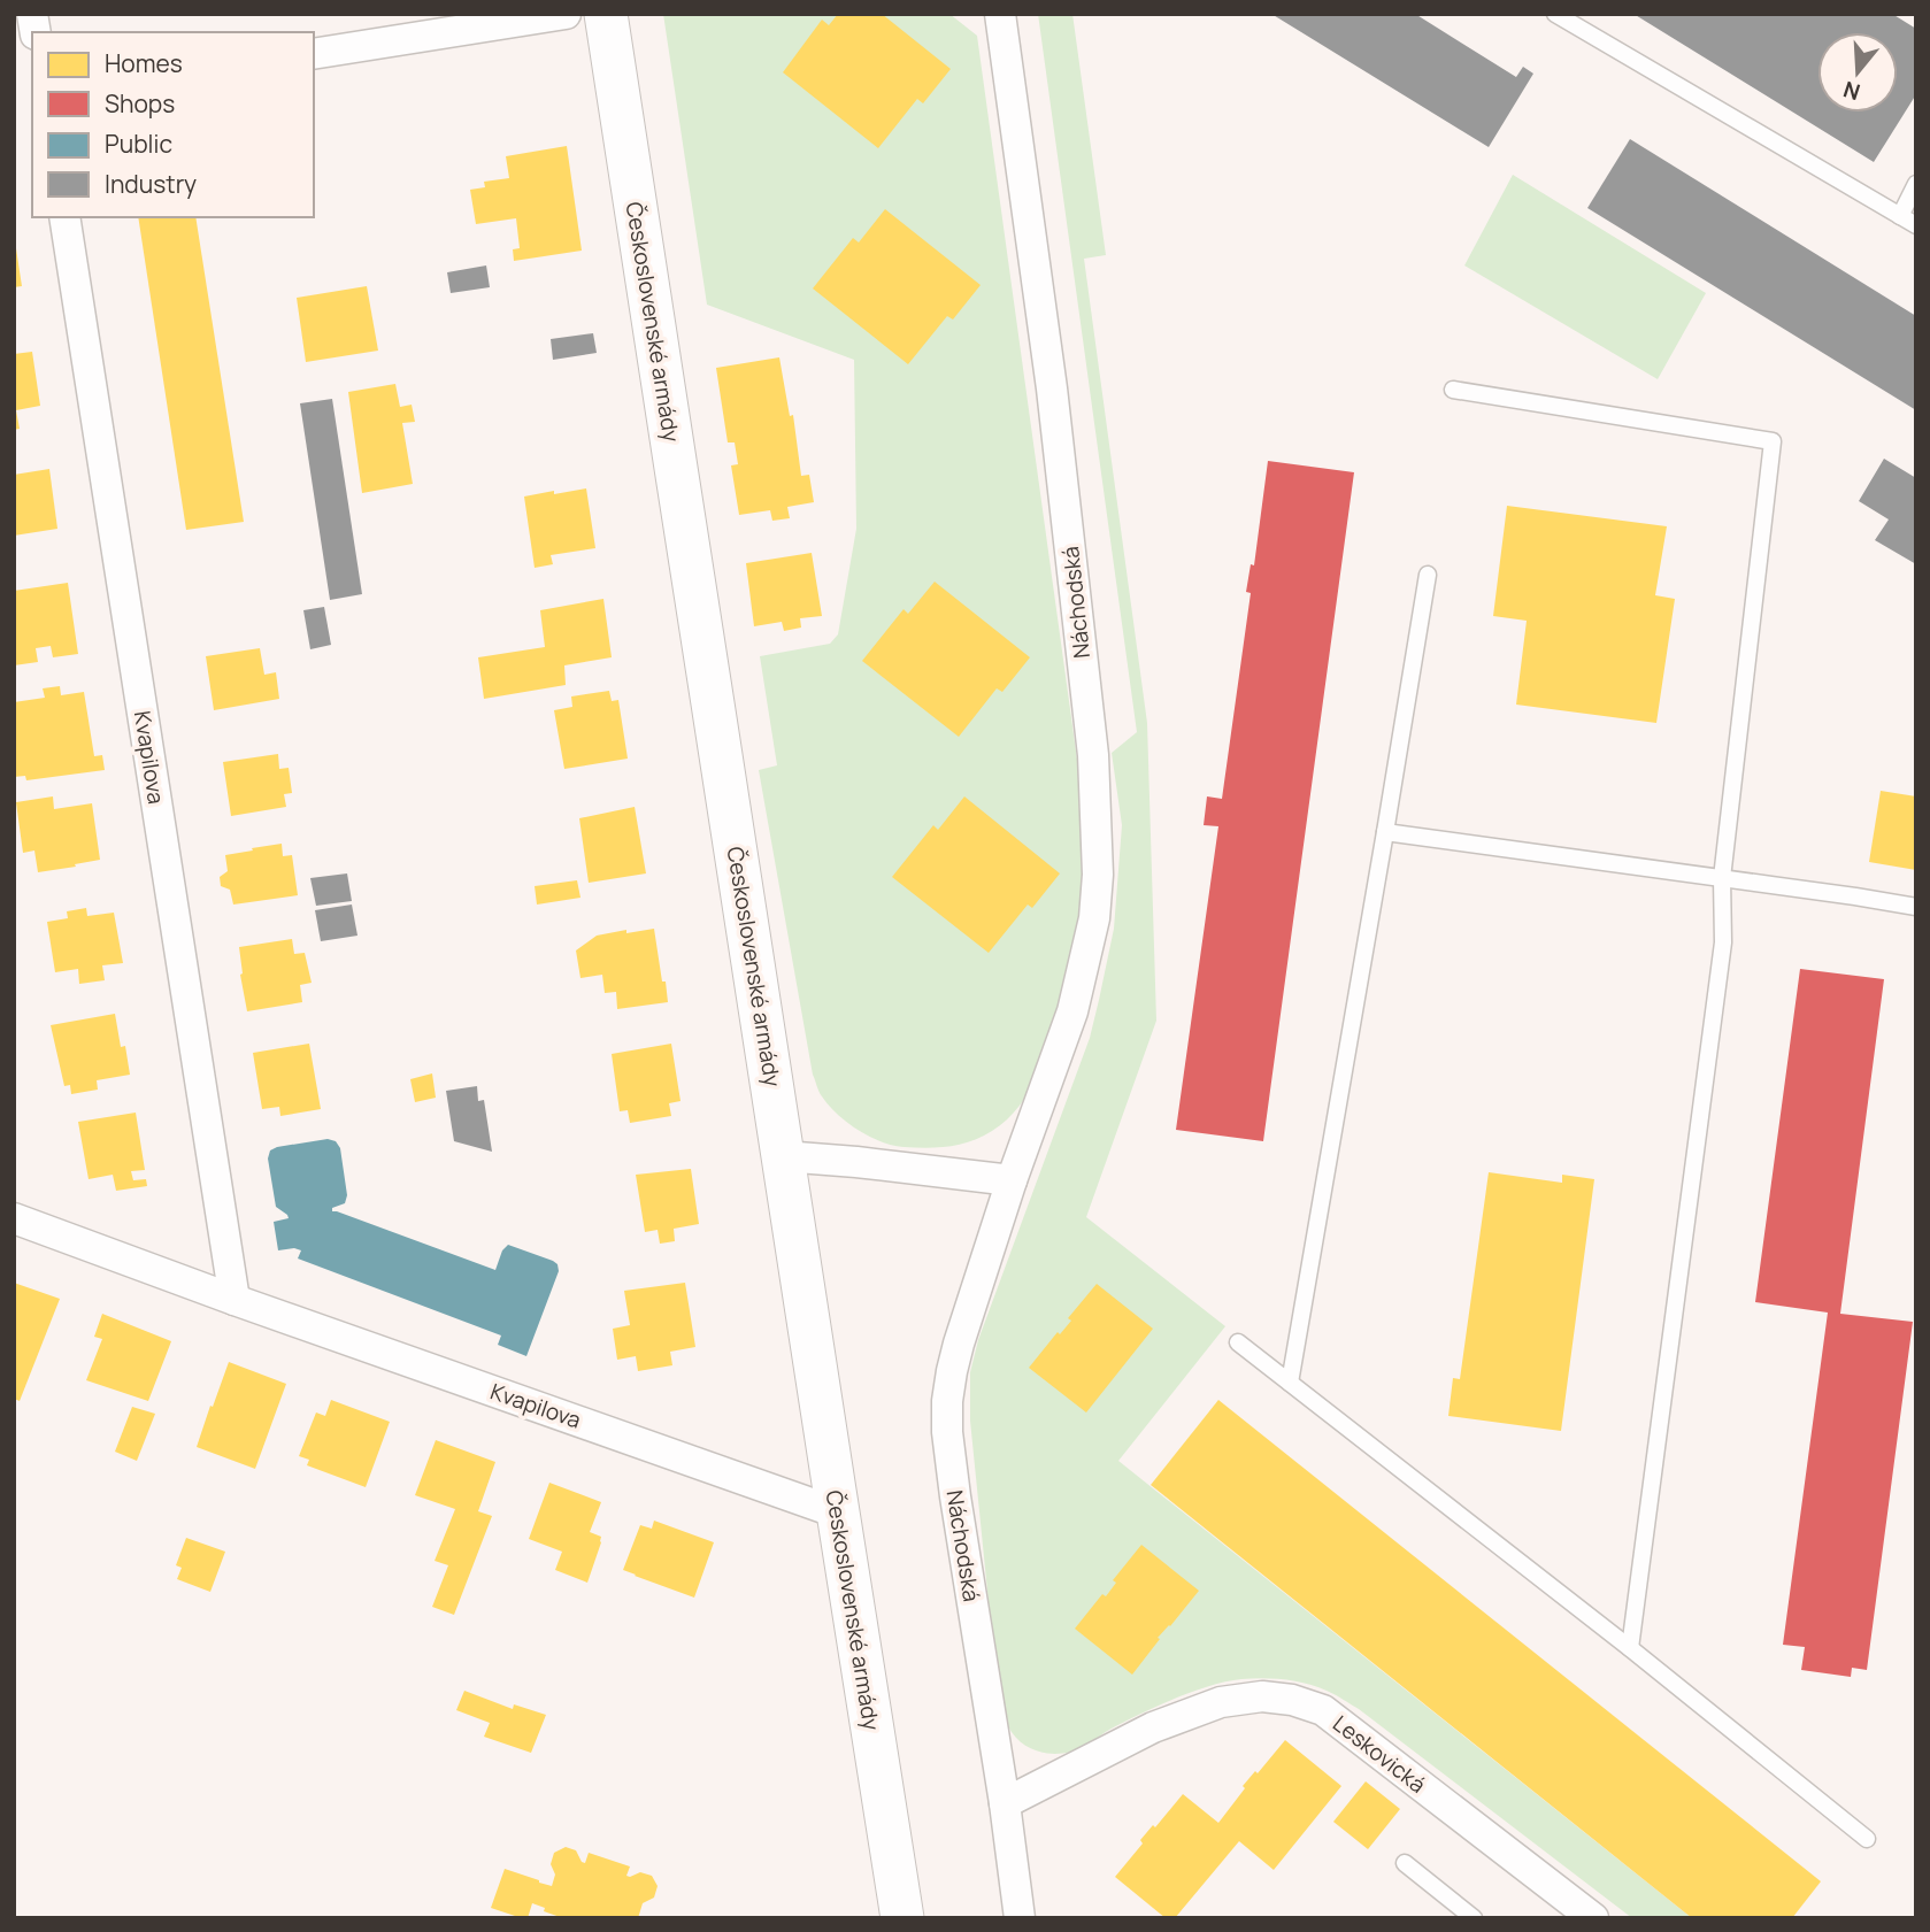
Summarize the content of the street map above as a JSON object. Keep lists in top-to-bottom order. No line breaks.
{"streets":{"main road":["Československé armády"],"street":["Náchodská","Kvapilova","Leskovická"]},"crossings":[["Československé armády","Kvapilova"],["Náchodská","Leskovická"]],"legend":["Homes","Shops","Public","Industry"],"north":"bottom"}
